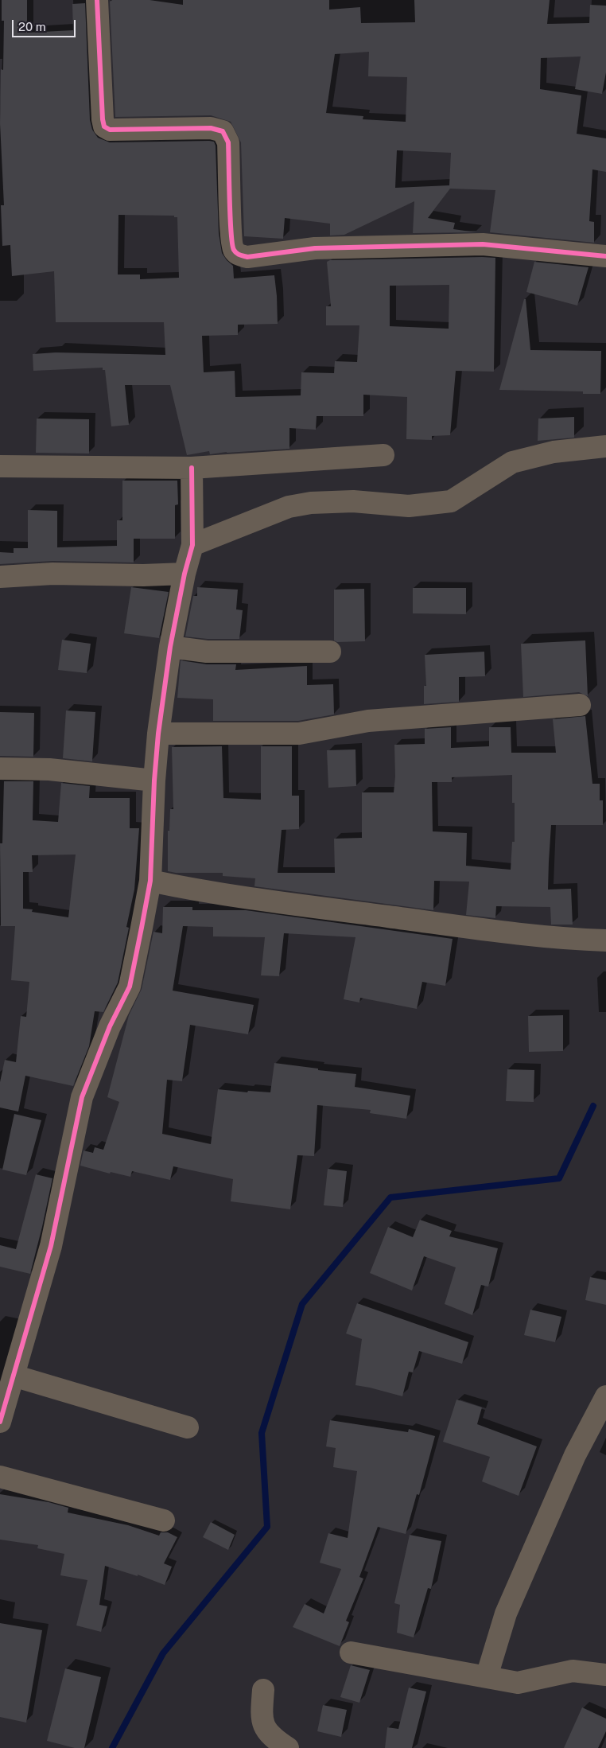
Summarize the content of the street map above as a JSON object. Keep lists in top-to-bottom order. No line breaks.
{"scale_bar":"20 m"}
